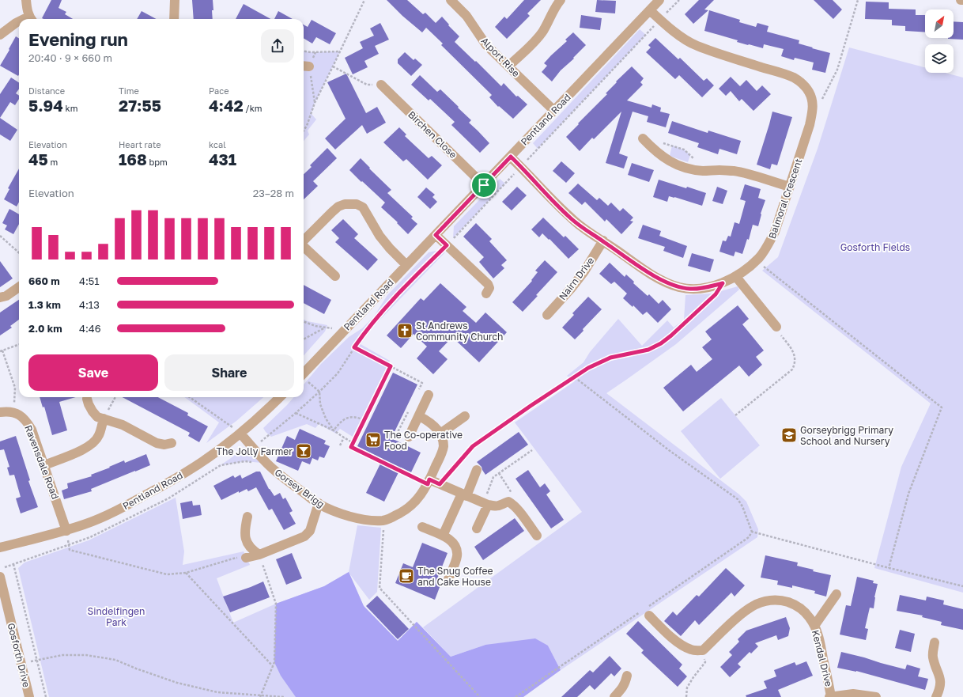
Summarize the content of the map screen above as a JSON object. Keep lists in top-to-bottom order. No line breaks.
{"streets":{"street":["Alport Rise","Pentland Road","Birchen Close","Balmoral Crescent","Nairn Drive","Ravensdale Road","Gorsey Brigg","Gosforth Drive","Kendal Drive"]},"crossings":[["Alport Rise","Pentland Road"],["Pentland Road","Birchen Close"],["Pentland Road","Balmoral Crescent"],["Pentland Road","Ravensdale Road"],["Pentland Road","Gorsey Brigg"],["Balmoral Crescent","Nairn Drive"]],"parks":["Gosforth Fields","Sindelfingen Park"],"places":{"church":["St Andrews Community Church"],"school or university":["Gorseybrigg Primary School and Nursery"],"supermarket":["The Co-operative Food"],"bar":["The Jolly Farmer"],"cafe":["The Snug Coffee and Cake House"]},"north":"top right","page":{"heading":["Evening run","20:40 · 9 × 660 m"],"stats":[["Distance","5.94 km"],["Time","27:55"],["Pace","4:42 /km"],["Elevation","45 m"],["Heart rate","168 bpm"],["kcal","431"]],"chart":["Elevation","23–28 m"],"list":[{"name":"660 m","note":"4:51"},{"name":"1.3 km","note":"4:13"},{"name":"2.0 km","note":"4:46"}],"buttons":["Save","Share"]}}
